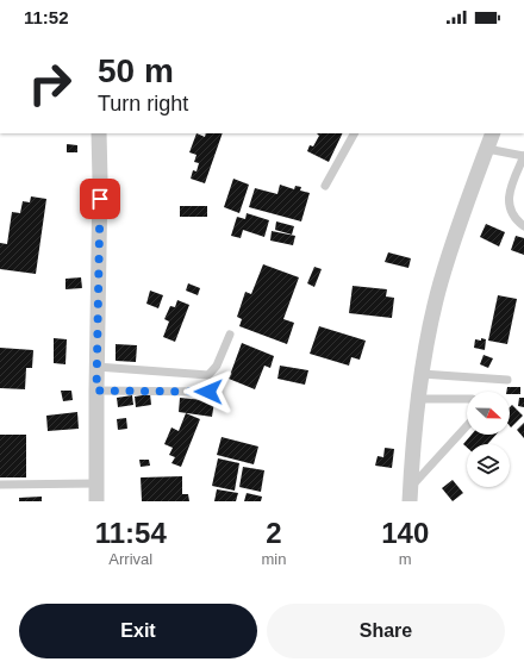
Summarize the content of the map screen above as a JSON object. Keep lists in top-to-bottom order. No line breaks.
{"north":"right","page":{"status":"11:52","turn":["50 m","Turn right"],"eta":["11:54","Arrival","2","min","140","m"],"buttons":["Exit","Share"]}}
